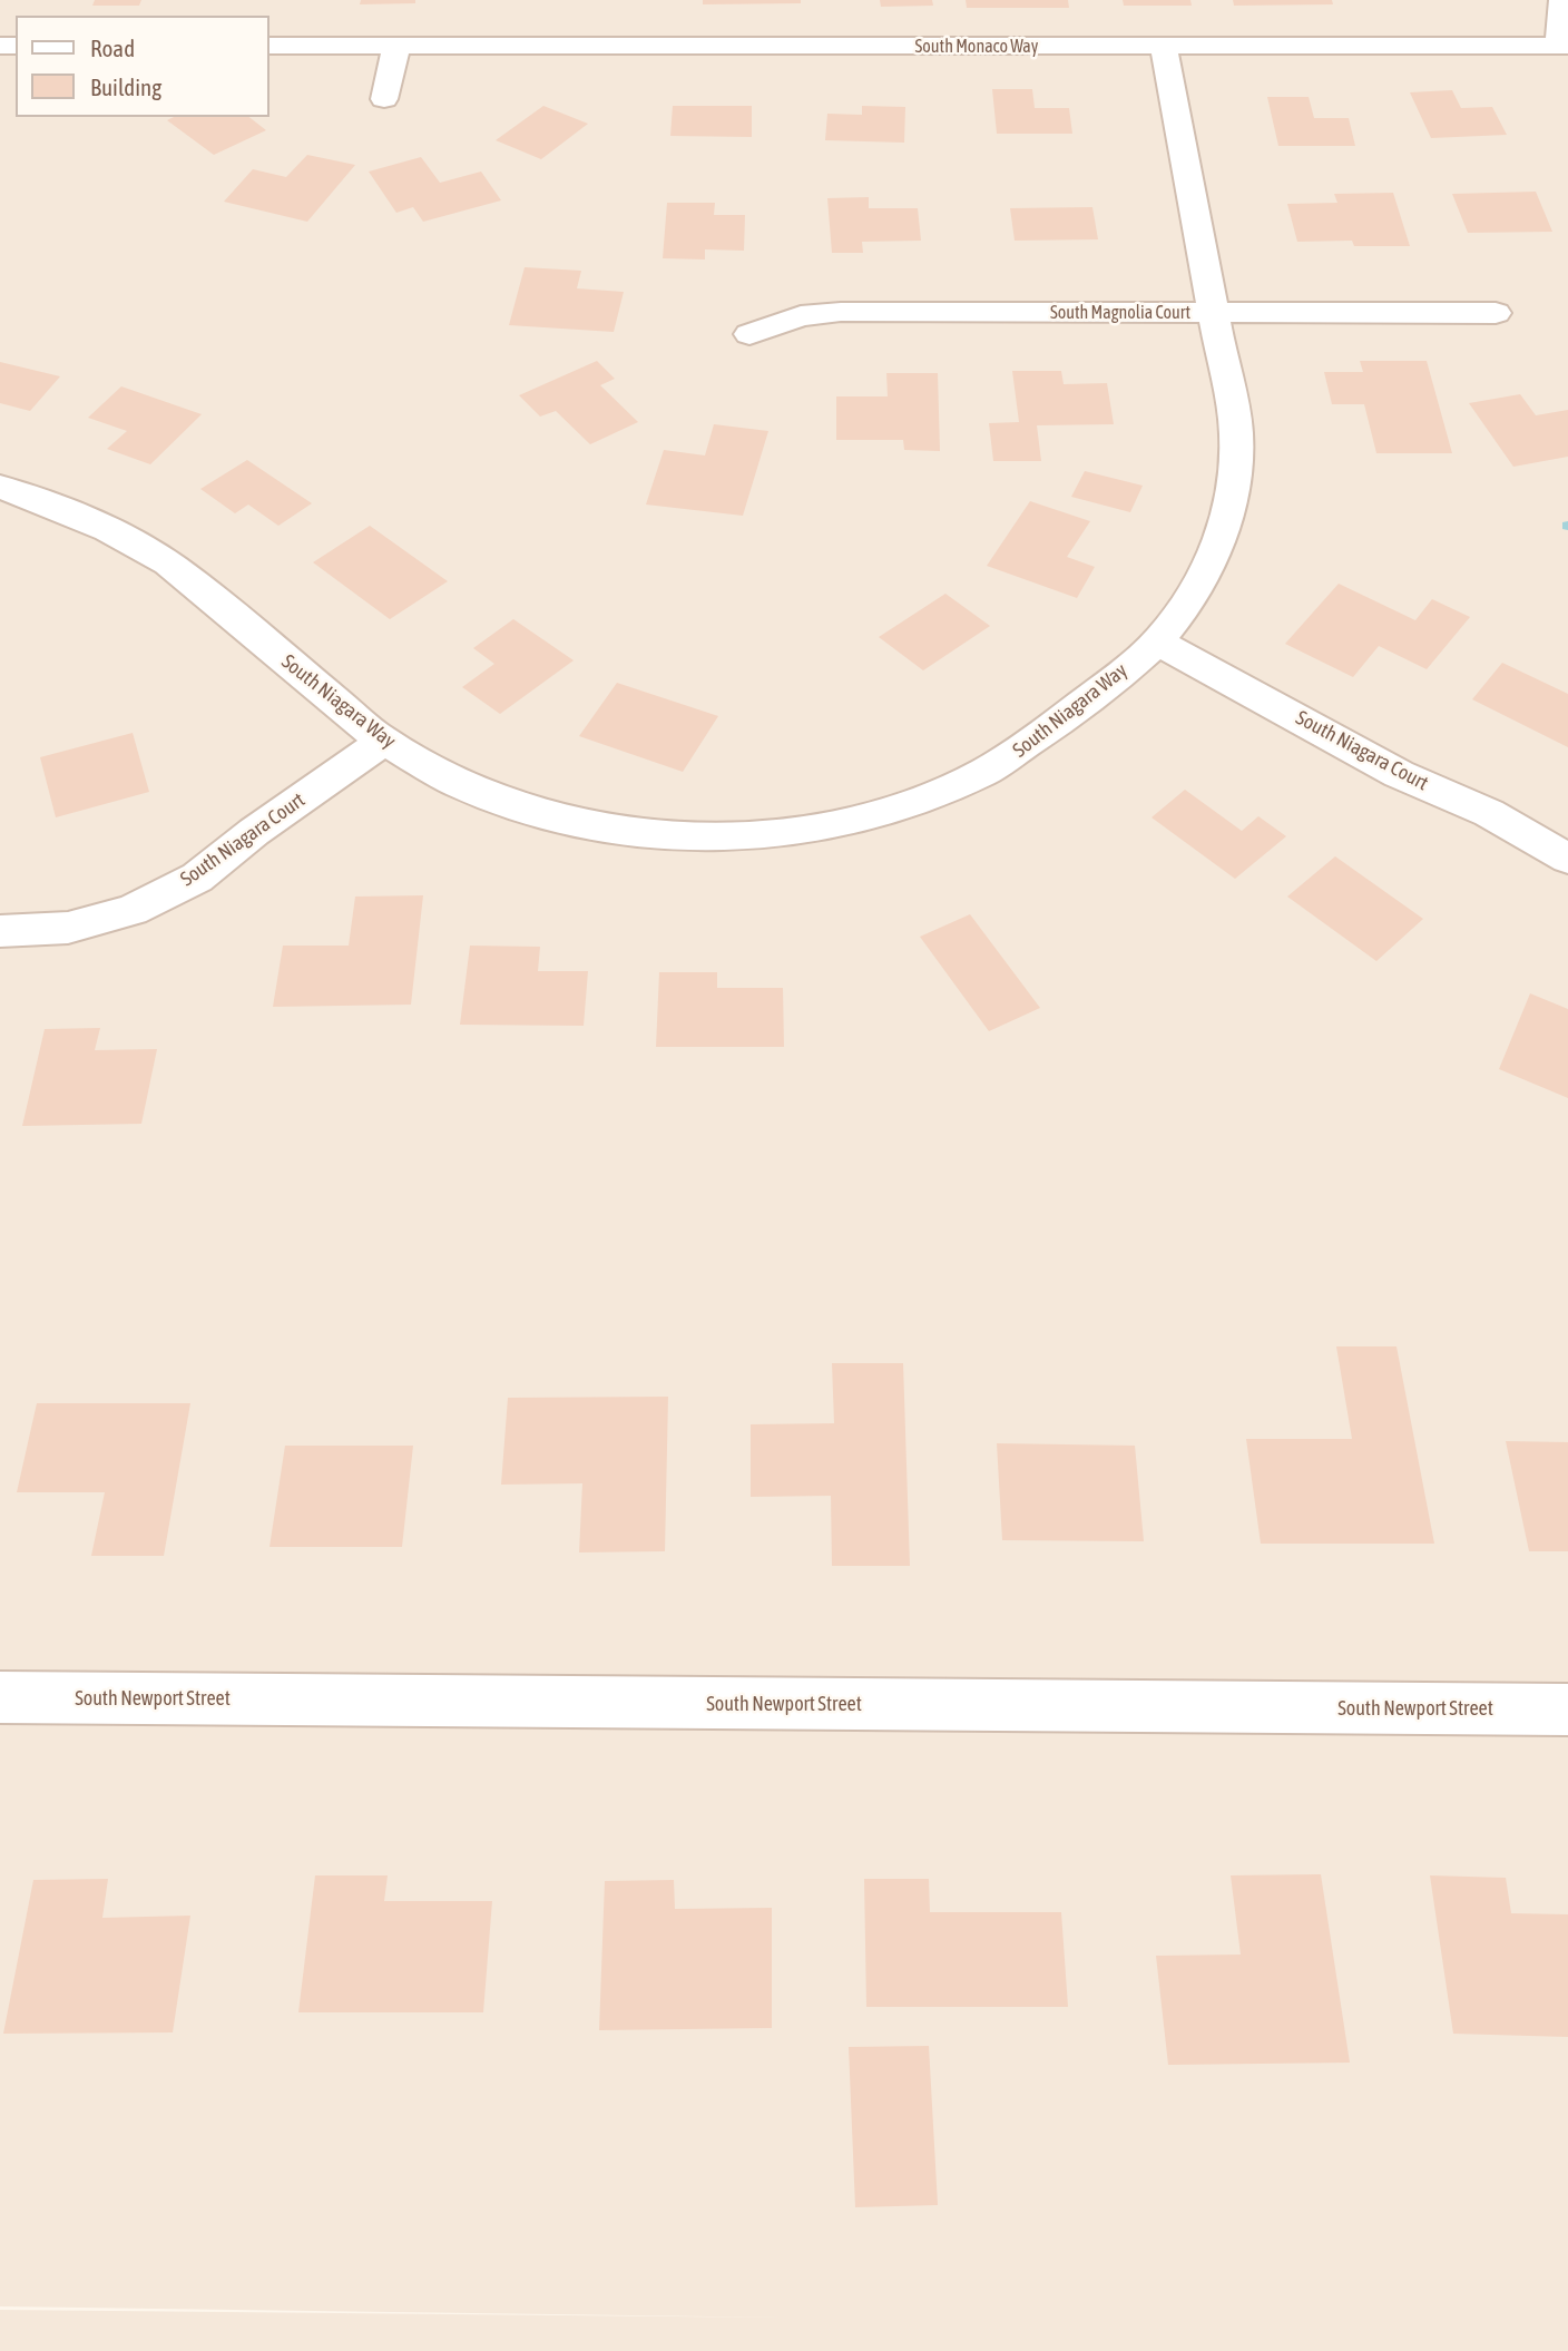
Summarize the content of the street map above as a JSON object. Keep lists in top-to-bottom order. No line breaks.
{"streets":{"street":["South Monaco Way","South Magnolia Court","South Niagara Way","South Niagara Court","South Newport Street"]},"crossings":[["South Monaco Way","South Niagara Way"],["South Magnolia Court","South Niagara Way"],["South Niagara Way","South Niagara Court"]],"legend":["Road","Building"]}
